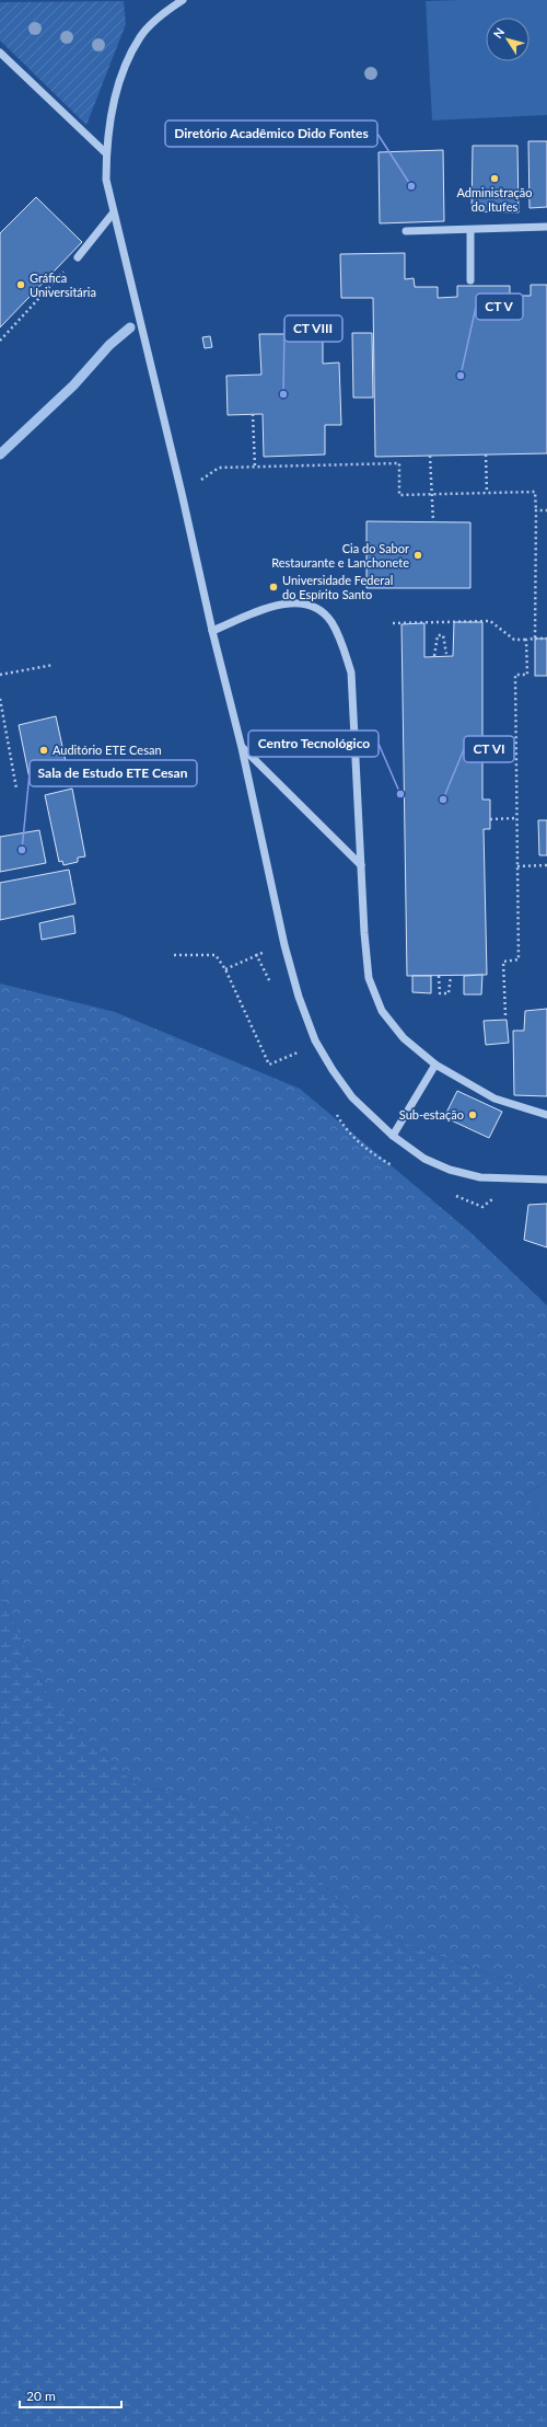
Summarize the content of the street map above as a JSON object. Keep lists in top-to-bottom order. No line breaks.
{"places":["Administração do Itufes","Diretório Acadêmico Dido Fontes","Gráfica Universitária","CT V","CT VIII","Cia do Sabor Restaurante e Lanchonete","Universidade Federal do Espírito Santo","Auditório ETE Cesan","Centro Tecnológico","CT VI","Sala de Estudo ETE Cesan","Sub-estação"],"scale_bar":"20 m","north":"top left"}
